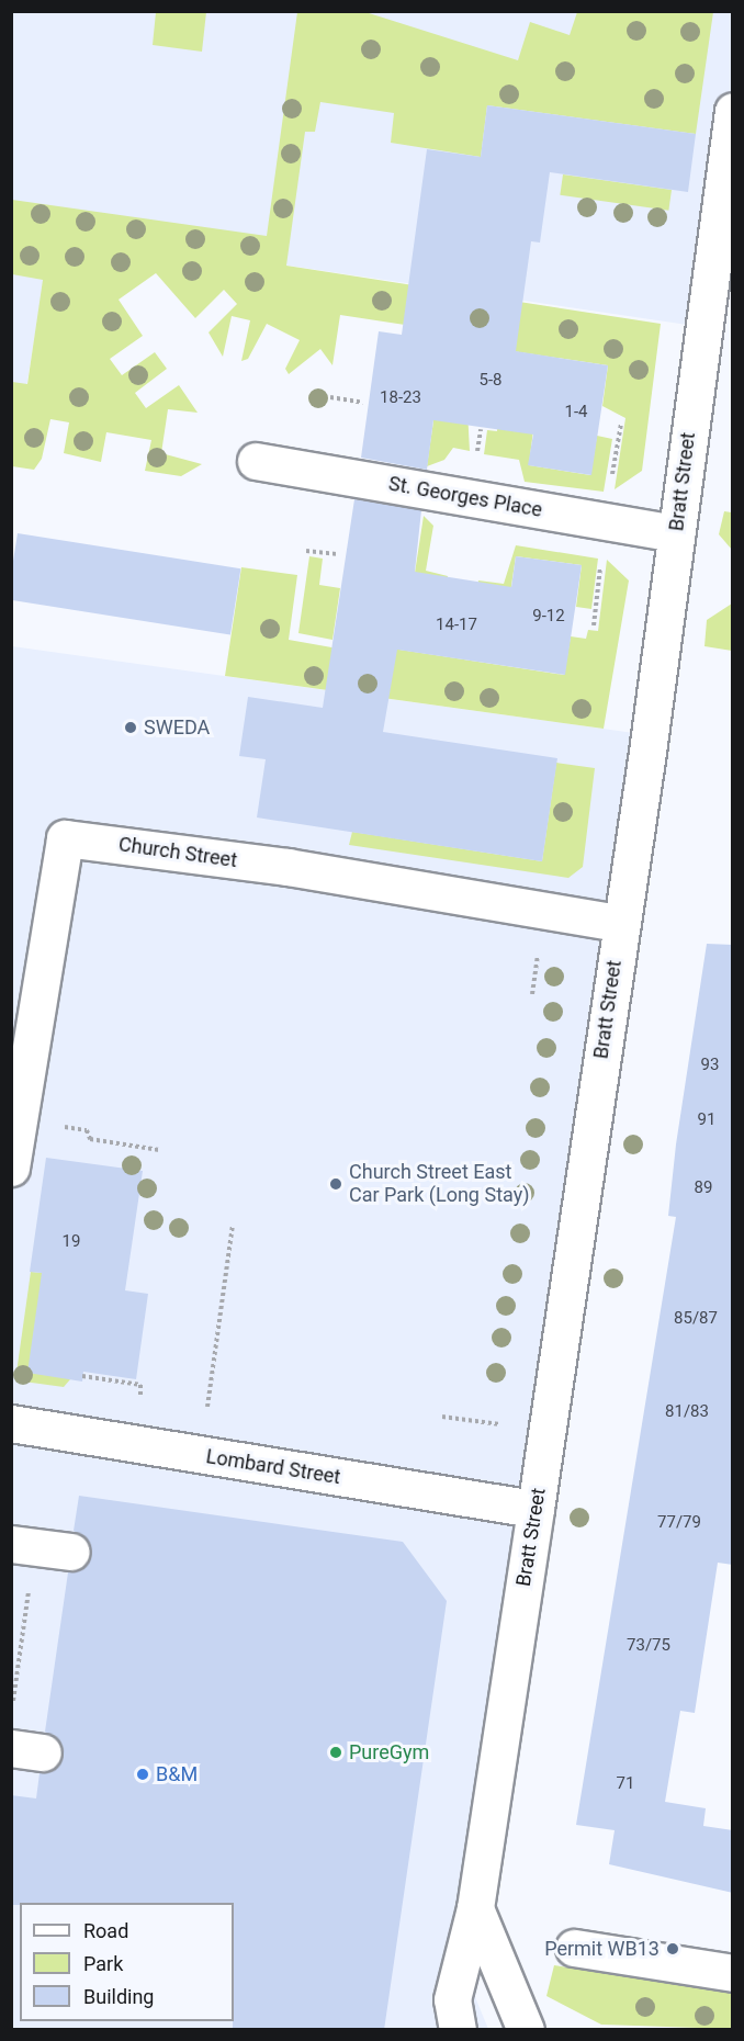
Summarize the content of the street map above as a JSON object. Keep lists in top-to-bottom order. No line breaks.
{"streets":{"street":["Bratt Street","St. Georges Place","Church Street","Lombard Street"]},"crossings":[["Bratt Street","St. Georges Place"],["Bratt Street","Church Street"],["Bratt Street","Lombard Street"]],"places":["SWEDA","Church Street East Car Park (Long Stay)","PureGym","B&M","Permit WB13"],"house_numbers":["5-8","18-23","1-4","9-12","14-17","93","91","89","19","85/87","81/83","77/79","73/75","71"],"legend":["Road","Park","Building"]}
